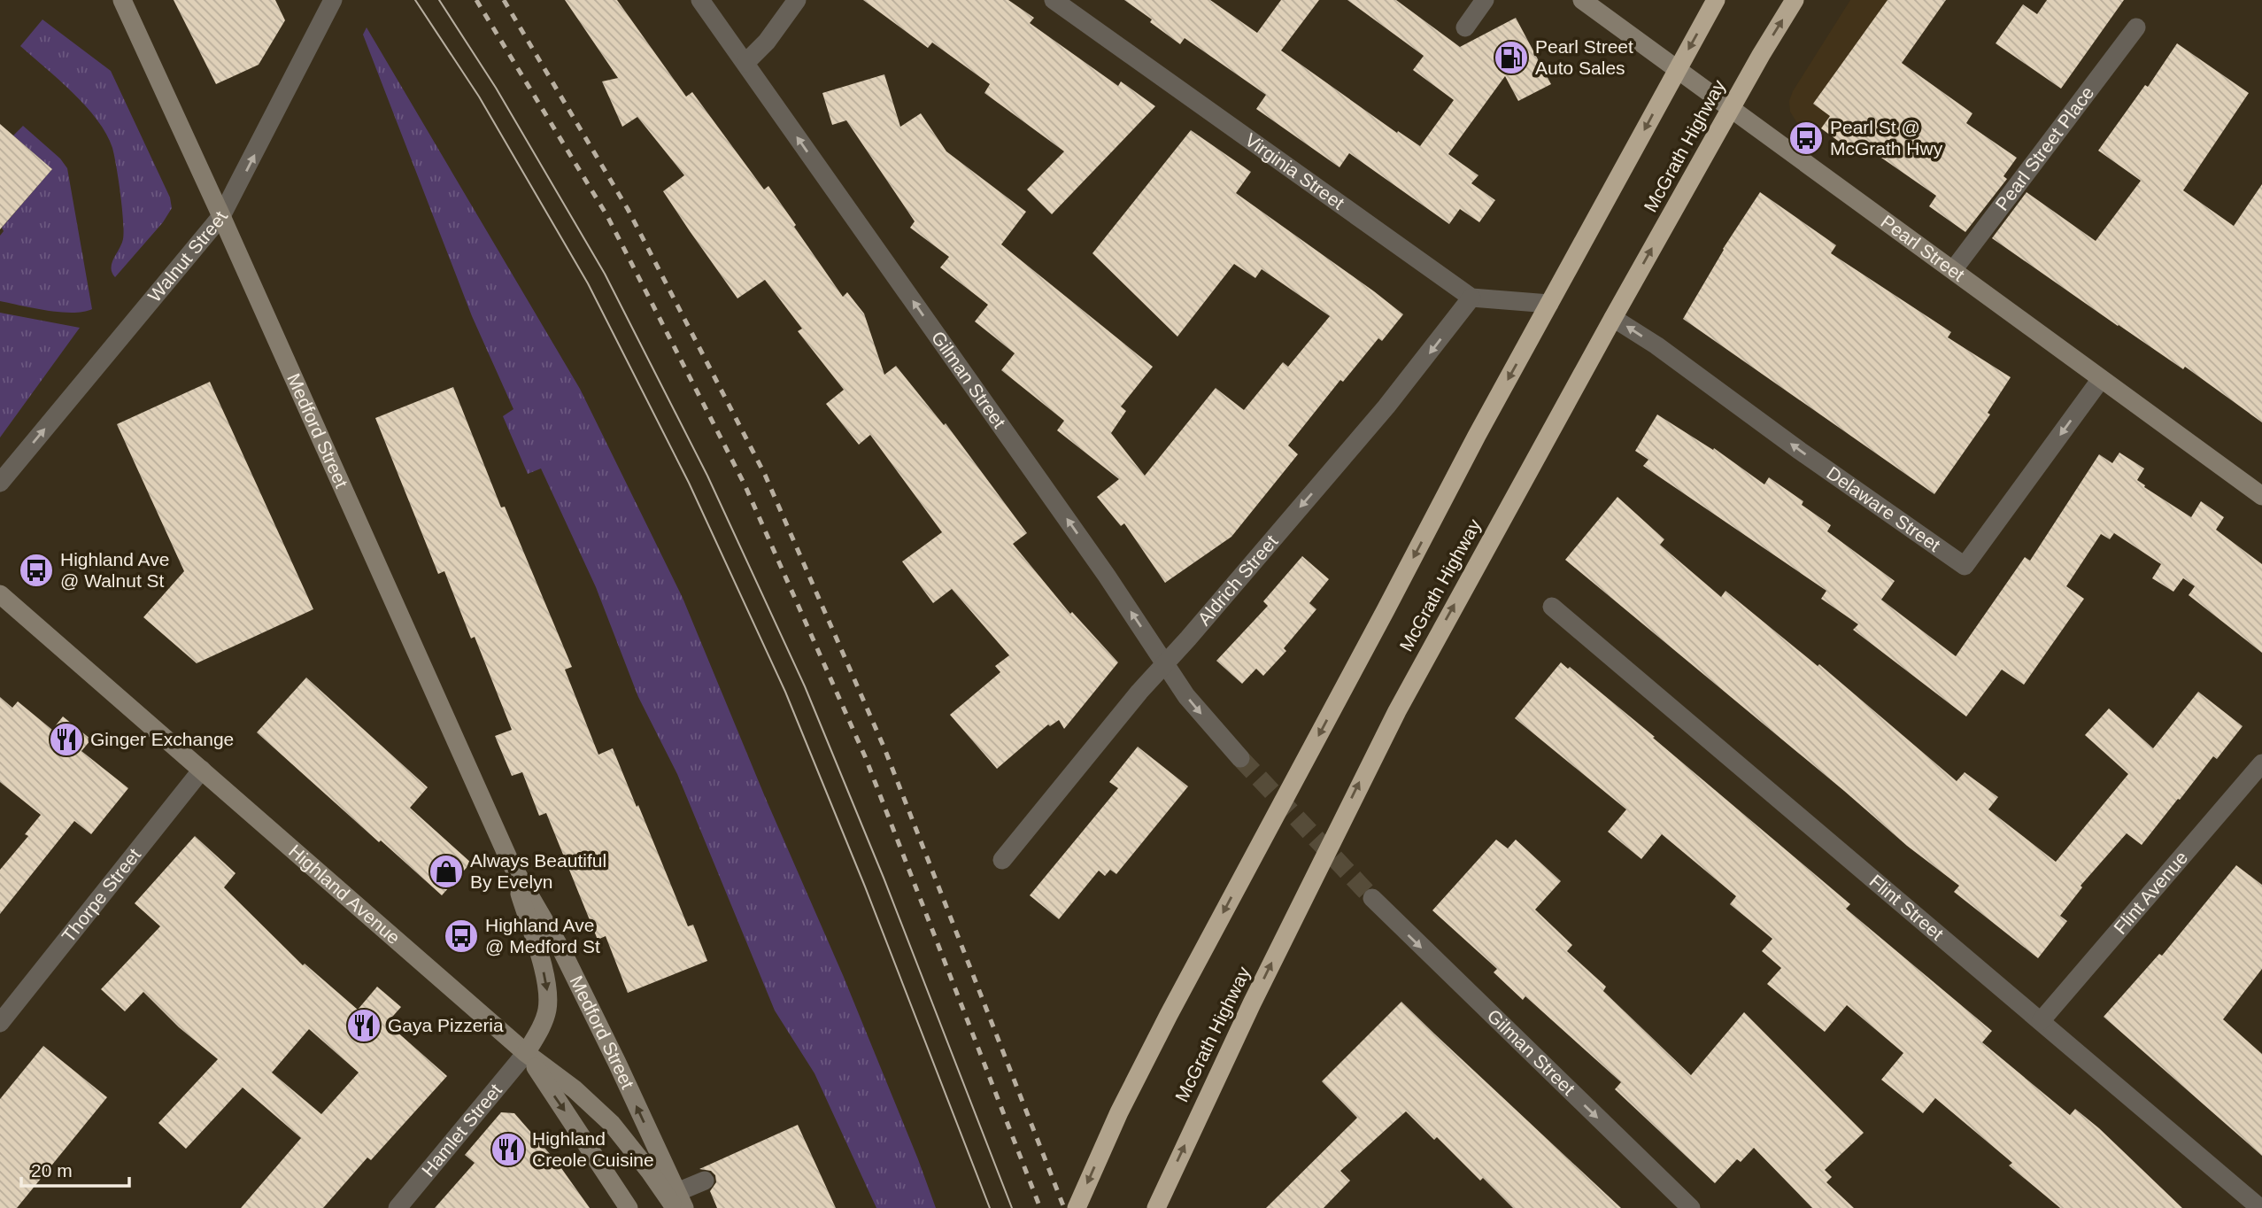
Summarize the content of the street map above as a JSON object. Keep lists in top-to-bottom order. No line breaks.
{"streets":{"highway":["McGrath Highway"],"main road":["Pearl Street","Medford Street","Highland Avenue"],"street":["Pearl Street Place","Virginia Street","Walnut Street","Gilman Street","Delaware Street","Aldrich Street","Flint Avenue","Thorpe Street","Flint Street","Hamlet Street"]},"crossings":[["McGrath Highway","Pearl Street"],["McGrath Highway","Delaware Street"],["Pearl Street Place","Pearl Street"],["Virginia Street","Aldrich Street"],["Pearl Street","Delaware Street"],["Walnut Street","Medford Street"],["Gilman Street","Aldrich Street"],["Medford Street","Highland Avenue"],["Medford Street","Hamlet Street"],["Flint Avenue","Flint Street"],["Highland Avenue","Thorpe Street"],["Highland Avenue","Hamlet Street"]],"one_way":["Walnut Street","Aldrich Street"],"places":{"fuel station":["Pearl Street Auto Sales"],"bus stop":["Pearl St @ McGrath Hwy","Highland Ave @ Walnut St","Highland Ave @ Medford St"],"restaurant":["Ginger Exchange","Gaya Pizzeria","Highland Creole Cuisine"],"shop":["Always Beautiful By Evelyn"]},"scale_bar":"20 m"}
